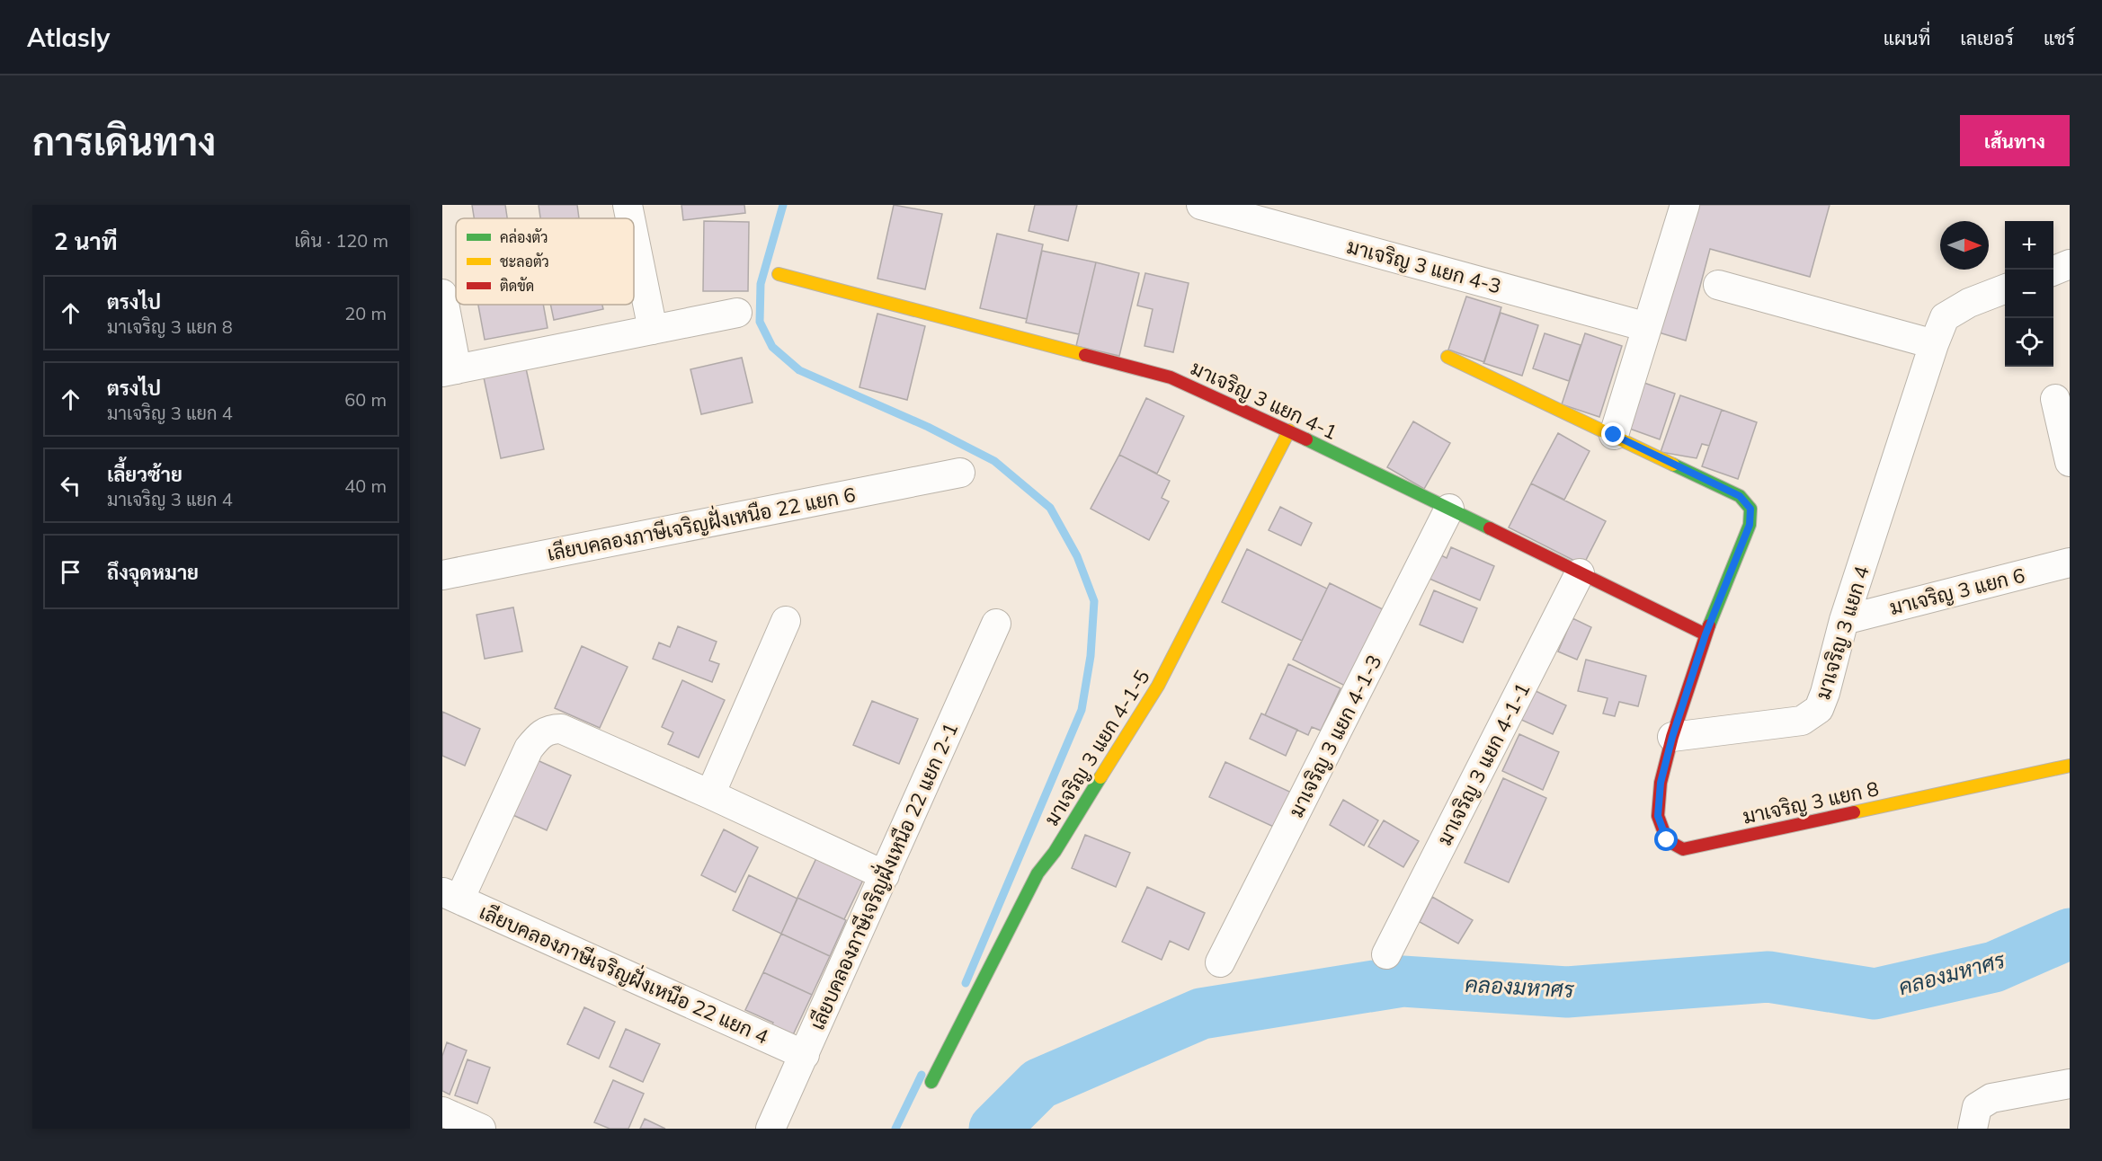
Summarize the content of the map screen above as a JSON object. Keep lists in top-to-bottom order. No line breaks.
{"streets":{"street":["มาเจริญ 3 แยก 4-3","มาเจริญ 3 แยก 4-1","เลียบคลองภาษีเจริญฝั่งเหนือ 22 แยก 6","มาเจริญ 3 แยก 6","มาเจริญ 3 แยก 4","มาเจริญ 3 แยก 4-1-3","มาเจริญ 3 แยก 4-1-5","มาเจริญ 3 แยก 4-1-1","มาเจริญ 3 แยก 8","เลียบคลองภาษีเจริญฝั่งเหนือ 22 แยก 2-1","เลียบคลองภาษีเจริญฝั่งเหนือ 22 แยก 4"]},"crossings":[["มาเจริญ 3 แยก 4-1","มาเจริญ 3 แยก 4-1-3"],["มาเจริญ 3 แยก 4-1","มาเจริญ 3 แยก 4-1-5"],["มาเจริญ 3 แยก 4-1","มาเจริญ 3 แยก 4-1-1"],["มาเจริญ 3 แยก 6","มาเจริญ 3 แยก 4"],["มาเจริญ 3 แยก 4","มาเจริญ 3 แยก 8"],["เลียบคลองภาษีเจริญฝั่งเหนือ 22 แยก 2-1","เลียบคลองภาษีเจริญฝั่งเหนือ 22 แยก 4"]],"water":["คลองมหาศร"],"legend":["คล่องตัว","ชะลอตัว","ติดขัด"],"north":"right","page":{"header":"Atlasly","nav":["แผนที่","เลเยอร์","แชร์"],"title":"การเดินทาง","buttons":"เส้นทาง","heading":["2 นาที","เดิน · 120 m"],"map_buttons":["+","−"],"list":[["ตรงไป","มาเจริญ 3 แยก 8","20 m"],["ตรงไป","มาเจริญ 3 แยก 4","60 m"],["เลี้ยวซ้าย","มาเจริญ 3 แยก 4","40 m"],"ถึงจุดหมาย"]}}
